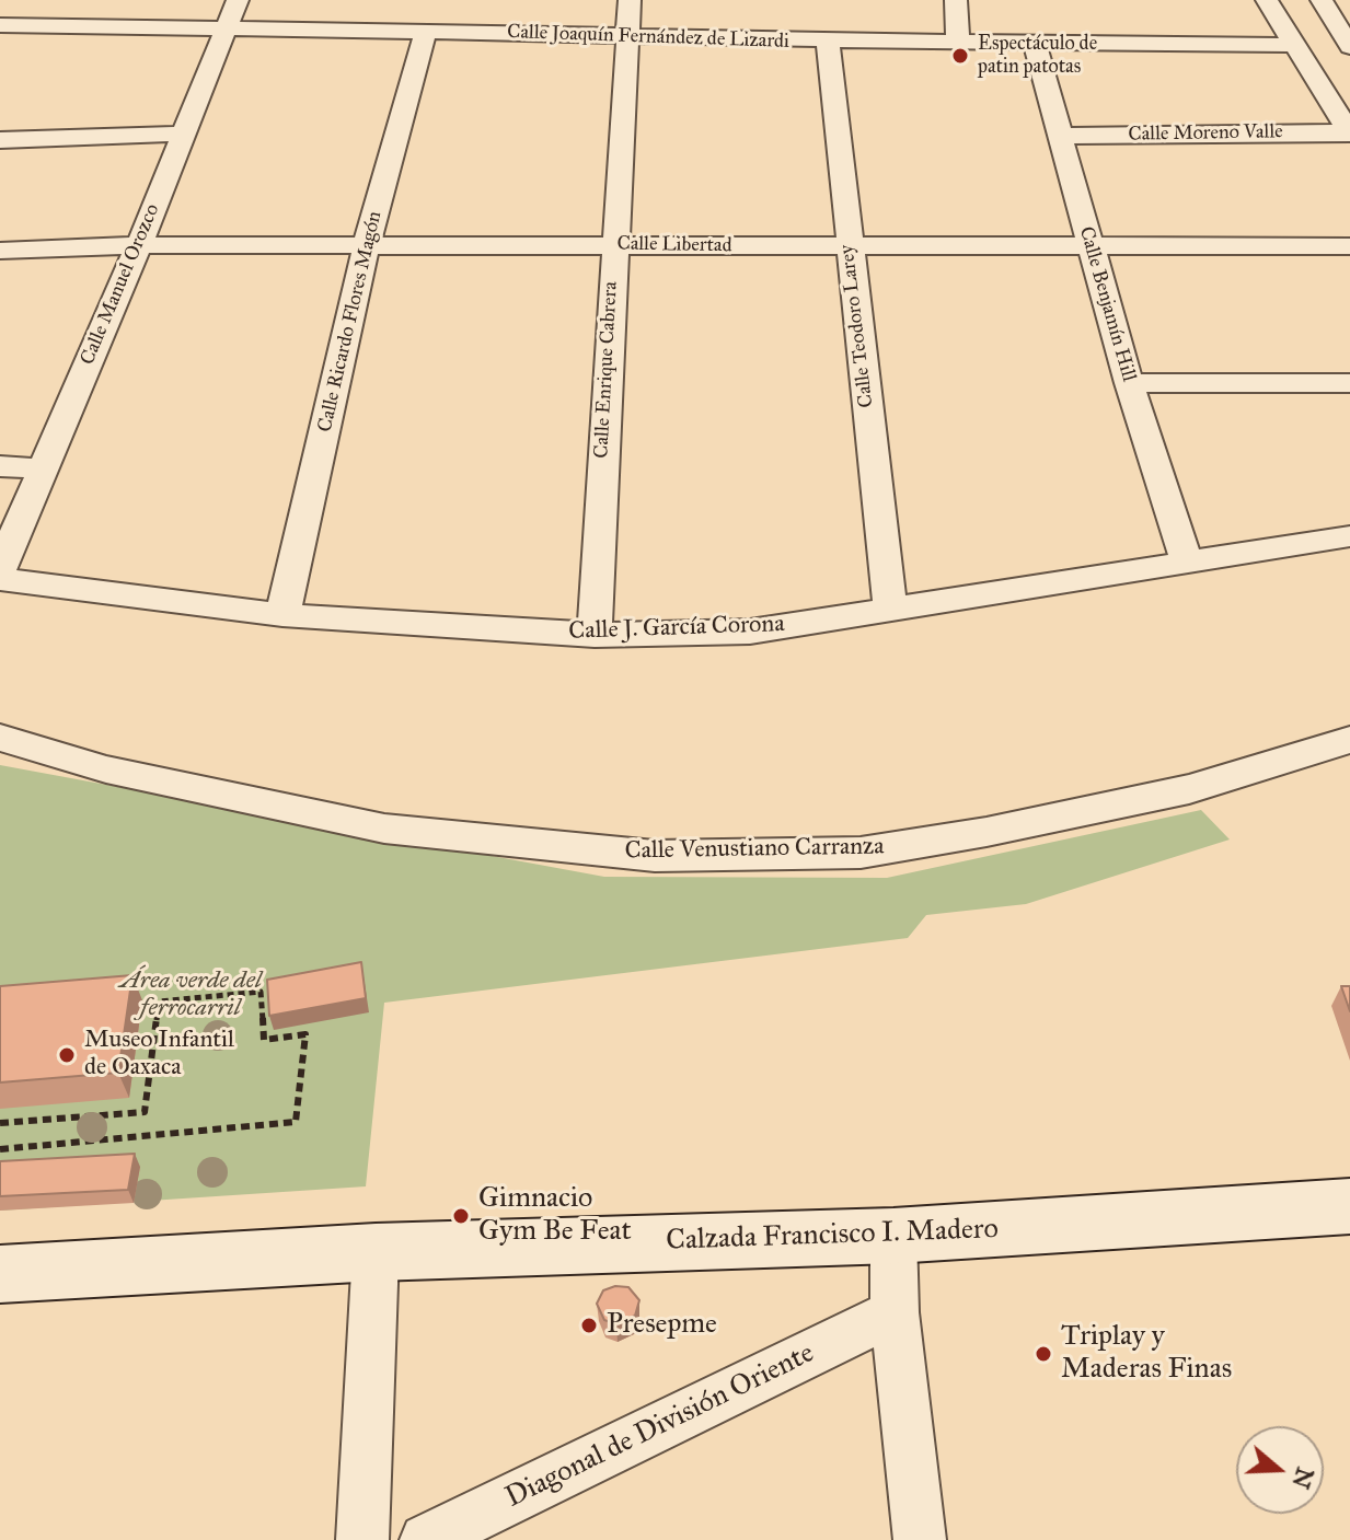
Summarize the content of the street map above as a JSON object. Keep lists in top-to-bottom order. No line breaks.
{"streets":{"main road":["Calzada Francisco I. Madero"],"street":["Calle Joaquín Fernández de Lizardi","Calle Moreno Valle","Calle Libertad","Calle Manuel Orozco","Calle Benjamín Hill","Calle Ricardo Flores Magón","Calle Teodoro Larey","Calle Enrique Cabrera","Calle J. García Corona","Calle Venustiano Carranza","Diagonal de División Oriente"]},"crossings":[["Calle Joaquín Fernández de Lizardi","Calle Manuel Orozco"],["Calle Joaquín Fernández de Lizardi","Calle Benjamín Hill"],["Calle Joaquín Fernández de Lizardi","Calle Ricardo Flores Magón"],["Calle Joaquín Fernández de Lizardi","Calle Teodoro Larey"],["Calle Joaquín Fernández de Lizardi","Calle Enrique Cabrera"],["Calle Moreno Valle","Calle Benjamín Hill"],["Calle Libertad","Calle Manuel Orozco"],["Calle Libertad","Calle Benjamín Hill"],["Calle Libertad","Calle Ricardo Flores Magón"],["Calle Libertad","Calle Teodoro Larey"],["Calle Libertad","Calle Enrique Cabrera"],["Calle Benjamín Hill","Calle J. García Corona"],["Calle Ricardo Flores Magón","Calle J. García Corona"],["Calle Teodoro Larey","Calle J. García Corona"],["Calle Enrique Cabrera","Calle J. García Corona"]],"parks":["Área verde del ferrocarril"],"places":["Espectáculo de patin patotas","Museo Infantil de Oaxaca","Gimnacio Gym Be Feat","Presepme","Triplay y Maderas Finas"],"north":"right"}
